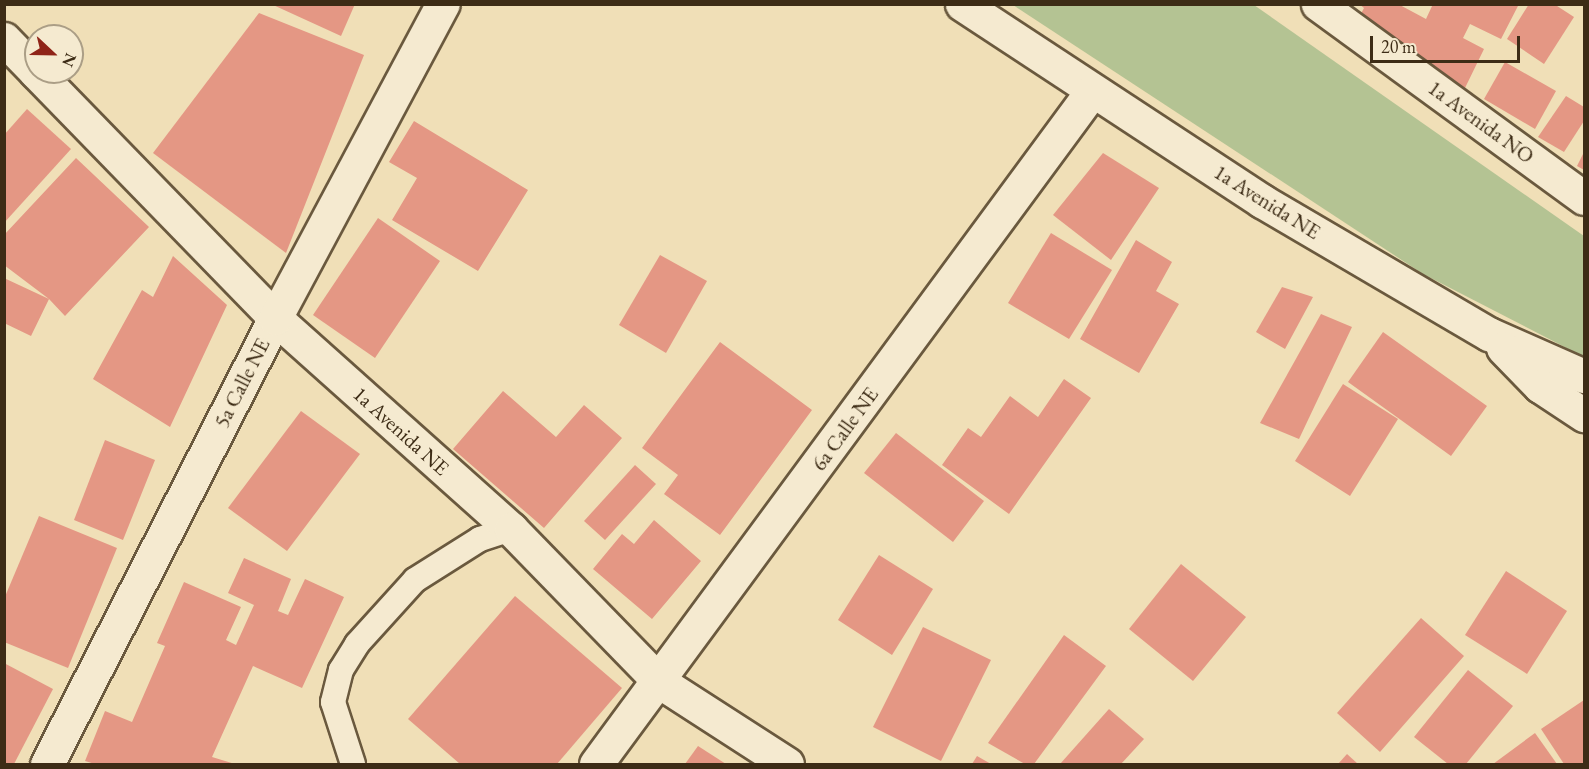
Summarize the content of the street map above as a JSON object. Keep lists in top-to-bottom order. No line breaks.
{"streets":{"street":["1a Avenida NO","1a Avenida NE","5a Calle NE","6a Calle NE"]},"crossings":[["1a Avenida NE","5a Calle NE"],["1a Avenida NE","6a Calle NE"]],"scale_bar":"20 m","north":"right"}
